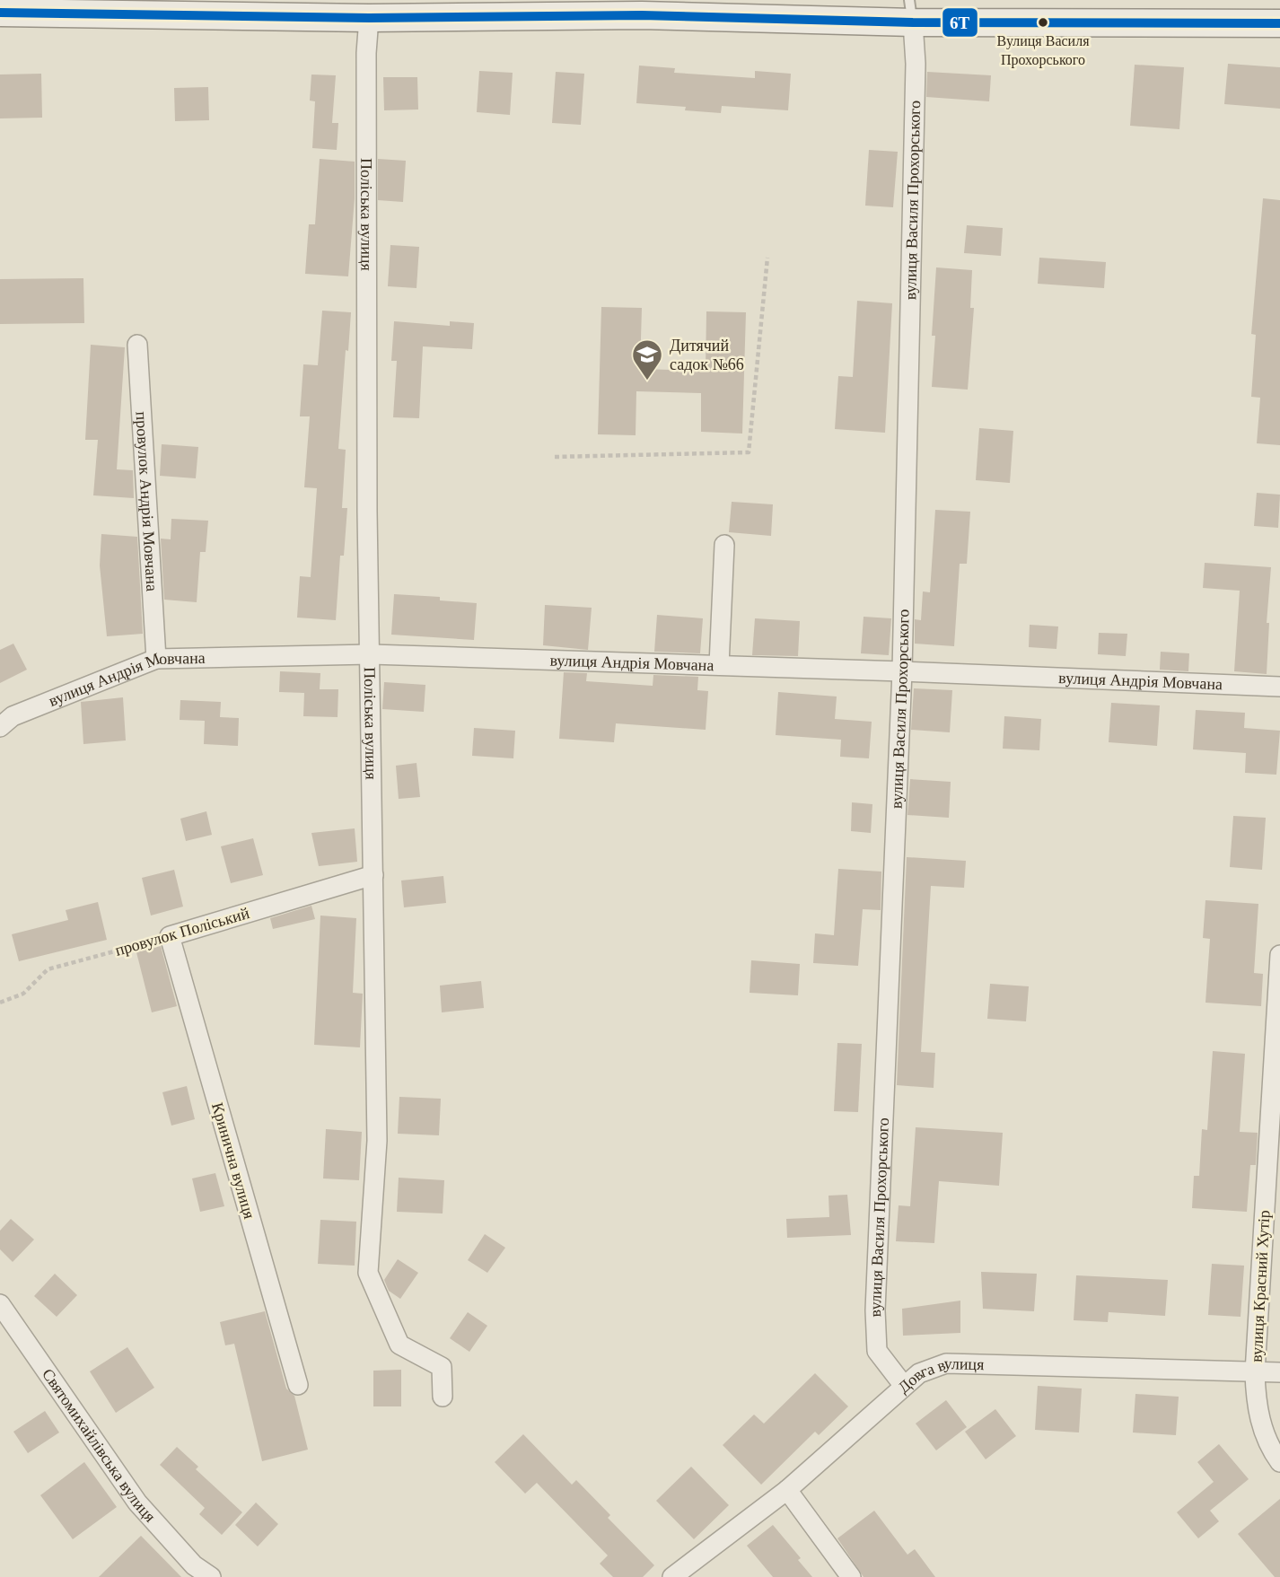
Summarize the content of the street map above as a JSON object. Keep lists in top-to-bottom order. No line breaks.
{"streets":{"street":["вулиця Василя Прохорського","Поліська вулиця","провулок Андрія Мовчана","вулиця Андрія Мовчана","провулок Поліський","Кринична вулиця","вулиця Красний Хутір","Довга вулиця","Святомихайлівська вулиця"]},"crossings":[["вулиця Василя Прохорського","вулиця Андрія Мовчана"],["вулиця Василя Прохорського","Довга вулиця"],["Поліська вулиця","вулиця Андрія Мовчана"],["Поліська вулиця","провулок Поліський"],["провулок Андрія Мовчана","вулиця Андрія Мовчана"],["провулок Поліський","Кринична вулиця"],["вулиця Красний Хутір","Довга вулиця"]],"places":{"other":["Вулиця Василя Прохорського"],"school or university":["Дитячий садок №66"]},"lines":["transit line 6Т"]}
